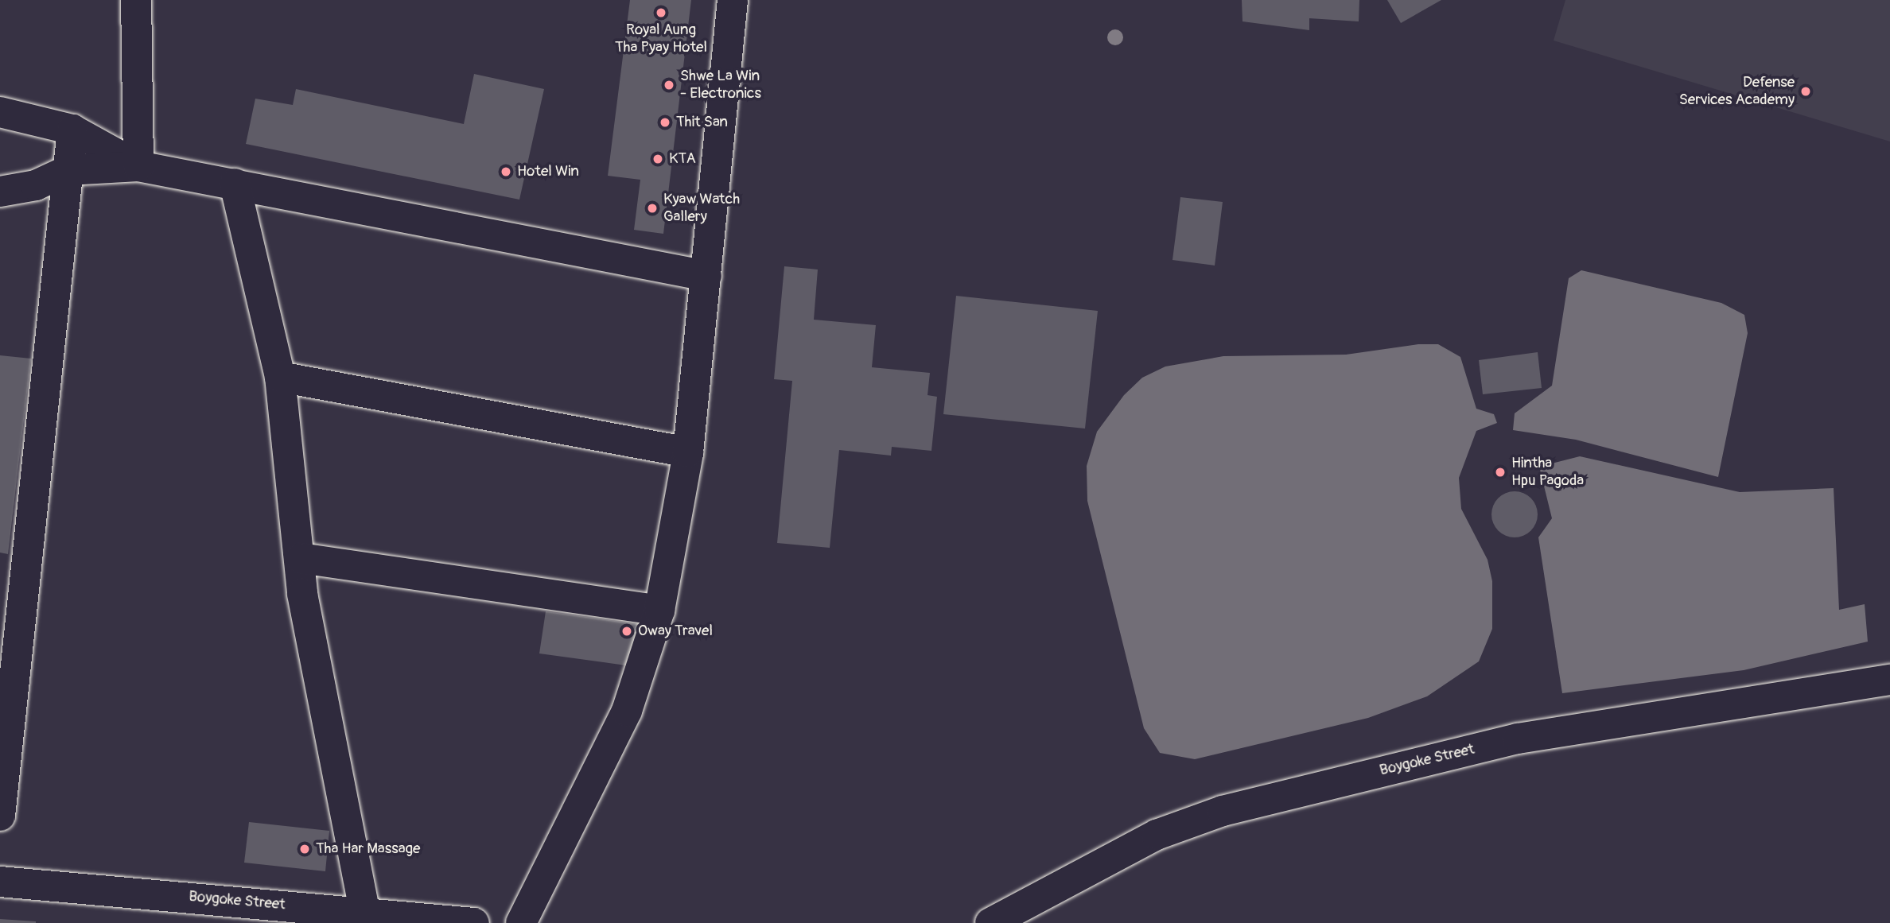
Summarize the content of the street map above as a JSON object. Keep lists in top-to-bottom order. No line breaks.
{"streets":{"street":["Boygoke Street"]},"places":["Royal Aung Tha Pyay Hotel","Shwe La Win - Electronics","Defense Services Academy","Thit San","KTA","Hotel Win","Kyaw Watch Gallery","Hintha Hpu Pagoda","Oway Travel","Tha Har Massage"]}
